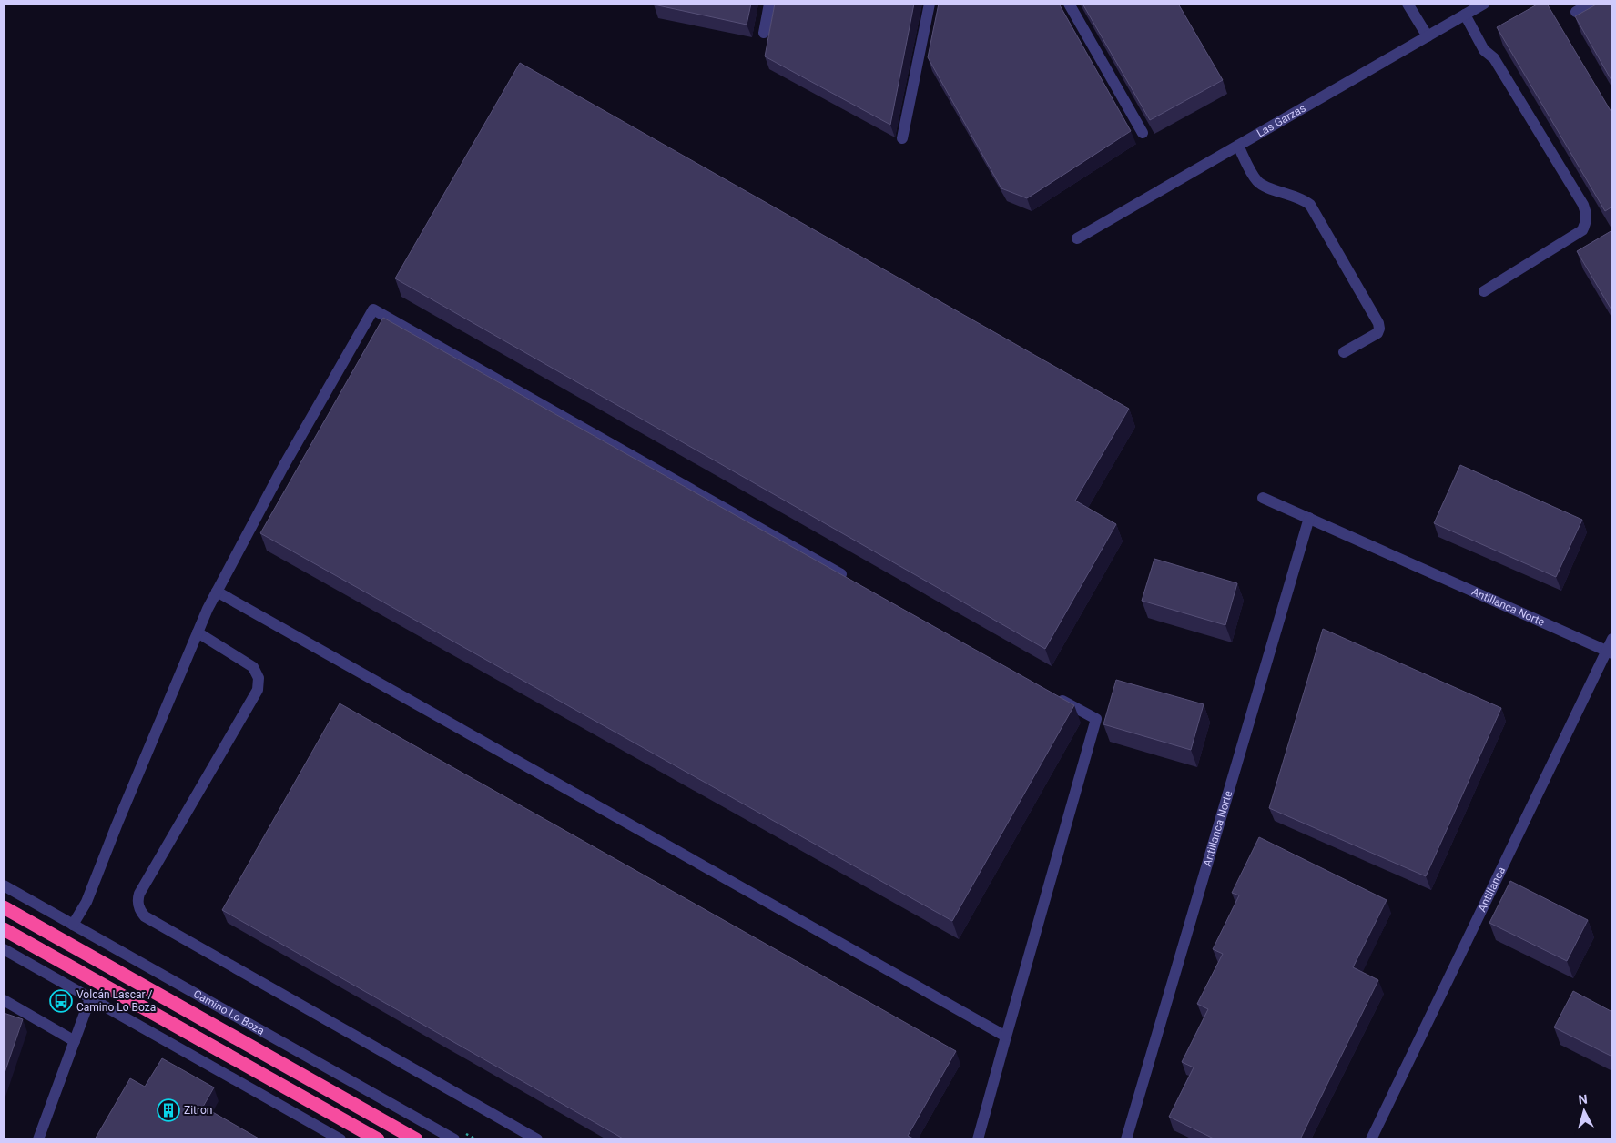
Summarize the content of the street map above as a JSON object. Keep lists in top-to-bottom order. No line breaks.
{"streets":{"street":["Las Garzas","Antillanca Norte","Antillanca","Camino Lo Boza"]},"crossings":[["Antillanca Norte","Antillanca"]],"places":{"bus stop":["Volcán Lascar / Camino Lo Boza"],"building":["Zitron"]},"north":"top"}
